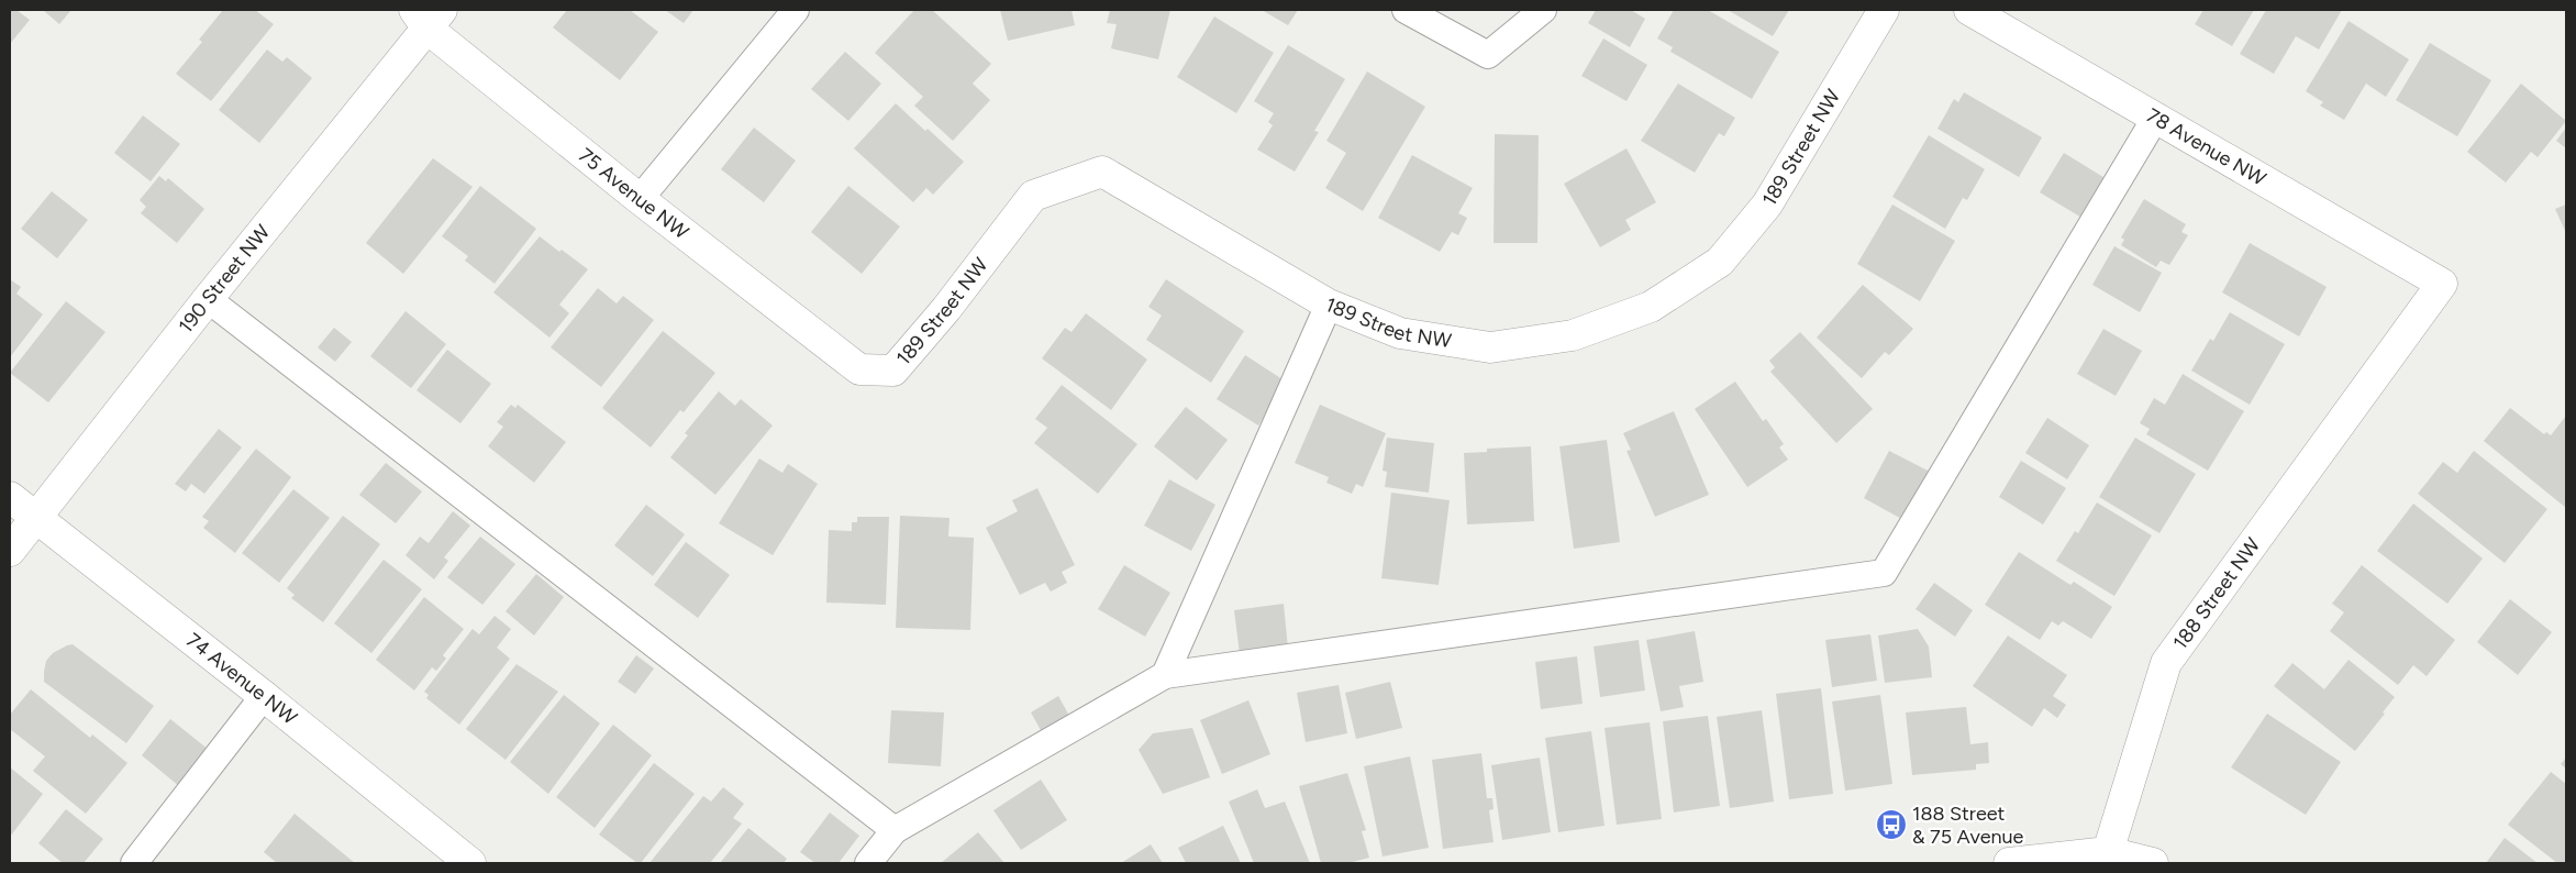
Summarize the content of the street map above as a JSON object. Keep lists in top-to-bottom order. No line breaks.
{"streets":{"street":["78 Avenue NW","189 Street NW","75 Avenue NW","190 Street NW","188 Street NW","74 Avenue NW"]},"crossings":[["78 Avenue NW","188 Street NW"],["189 Street NW","75 Avenue NW"],["75 Avenue NW","190 Street NW"],["190 Street NW","74 Avenue NW"]],"places":{"bus stop":["188 Street & 75 Avenue"]}}
